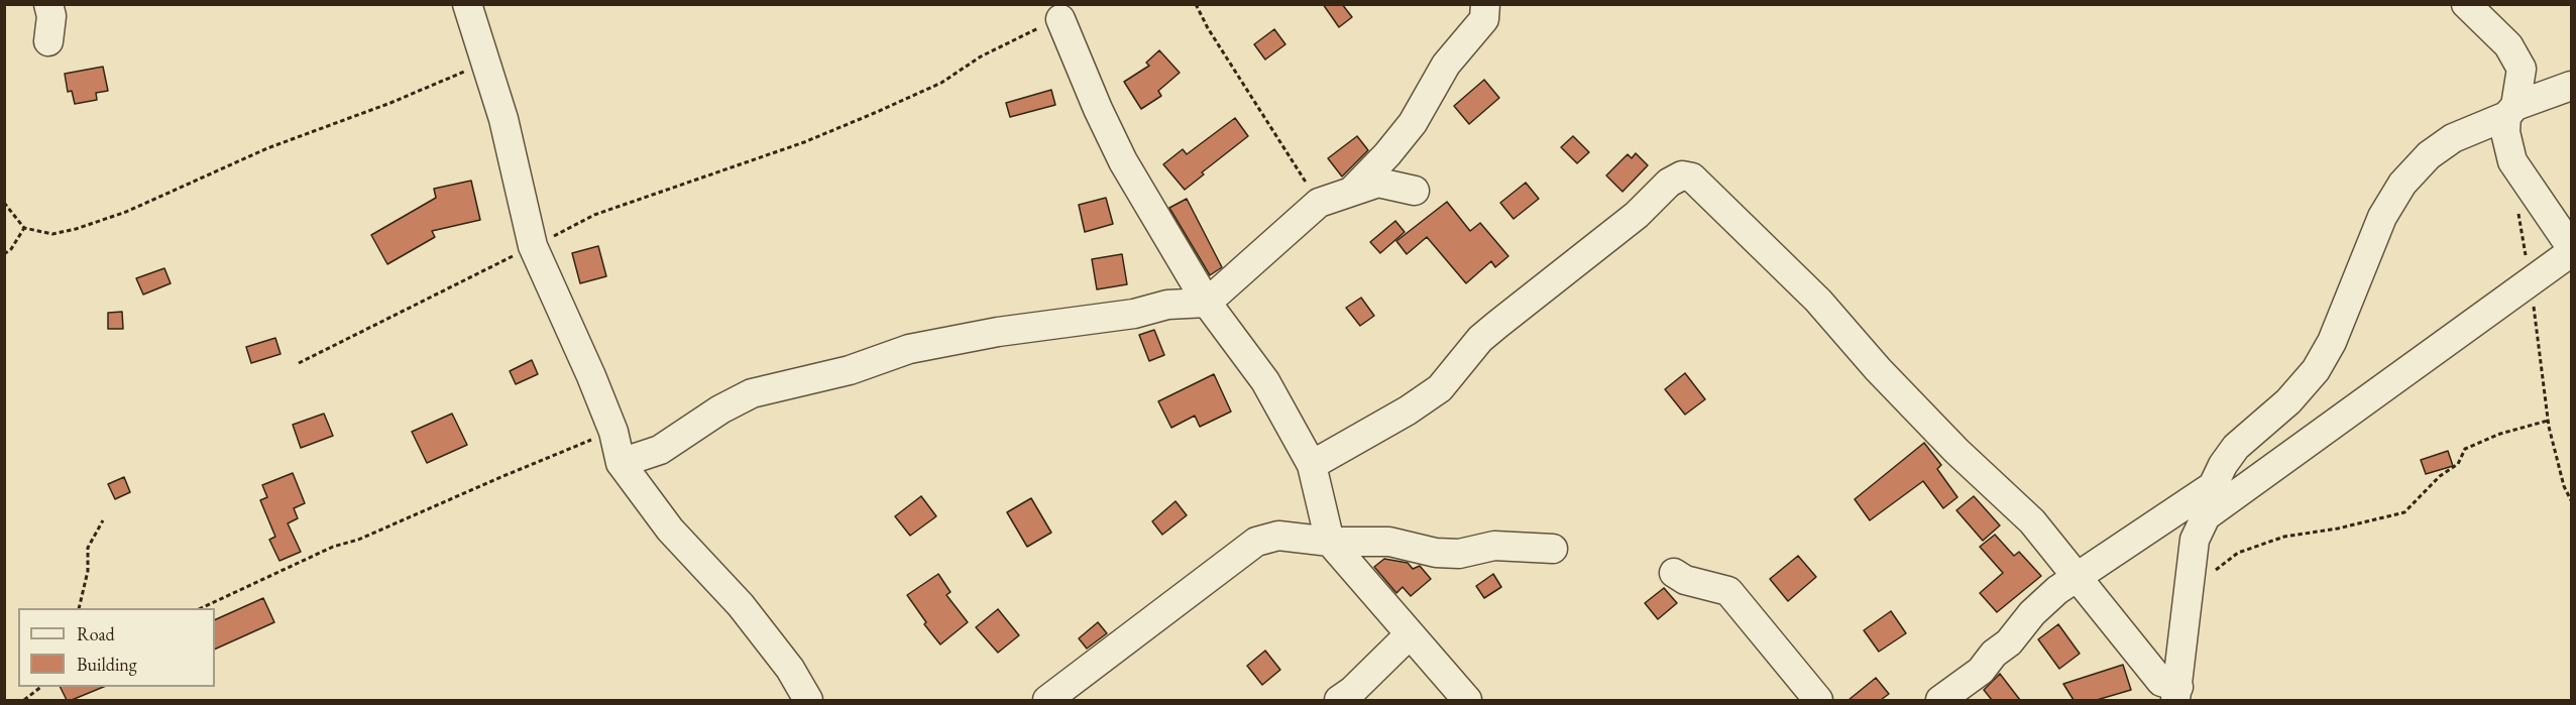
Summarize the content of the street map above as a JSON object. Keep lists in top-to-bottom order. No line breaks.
{"legend":["Road","Building"]}
